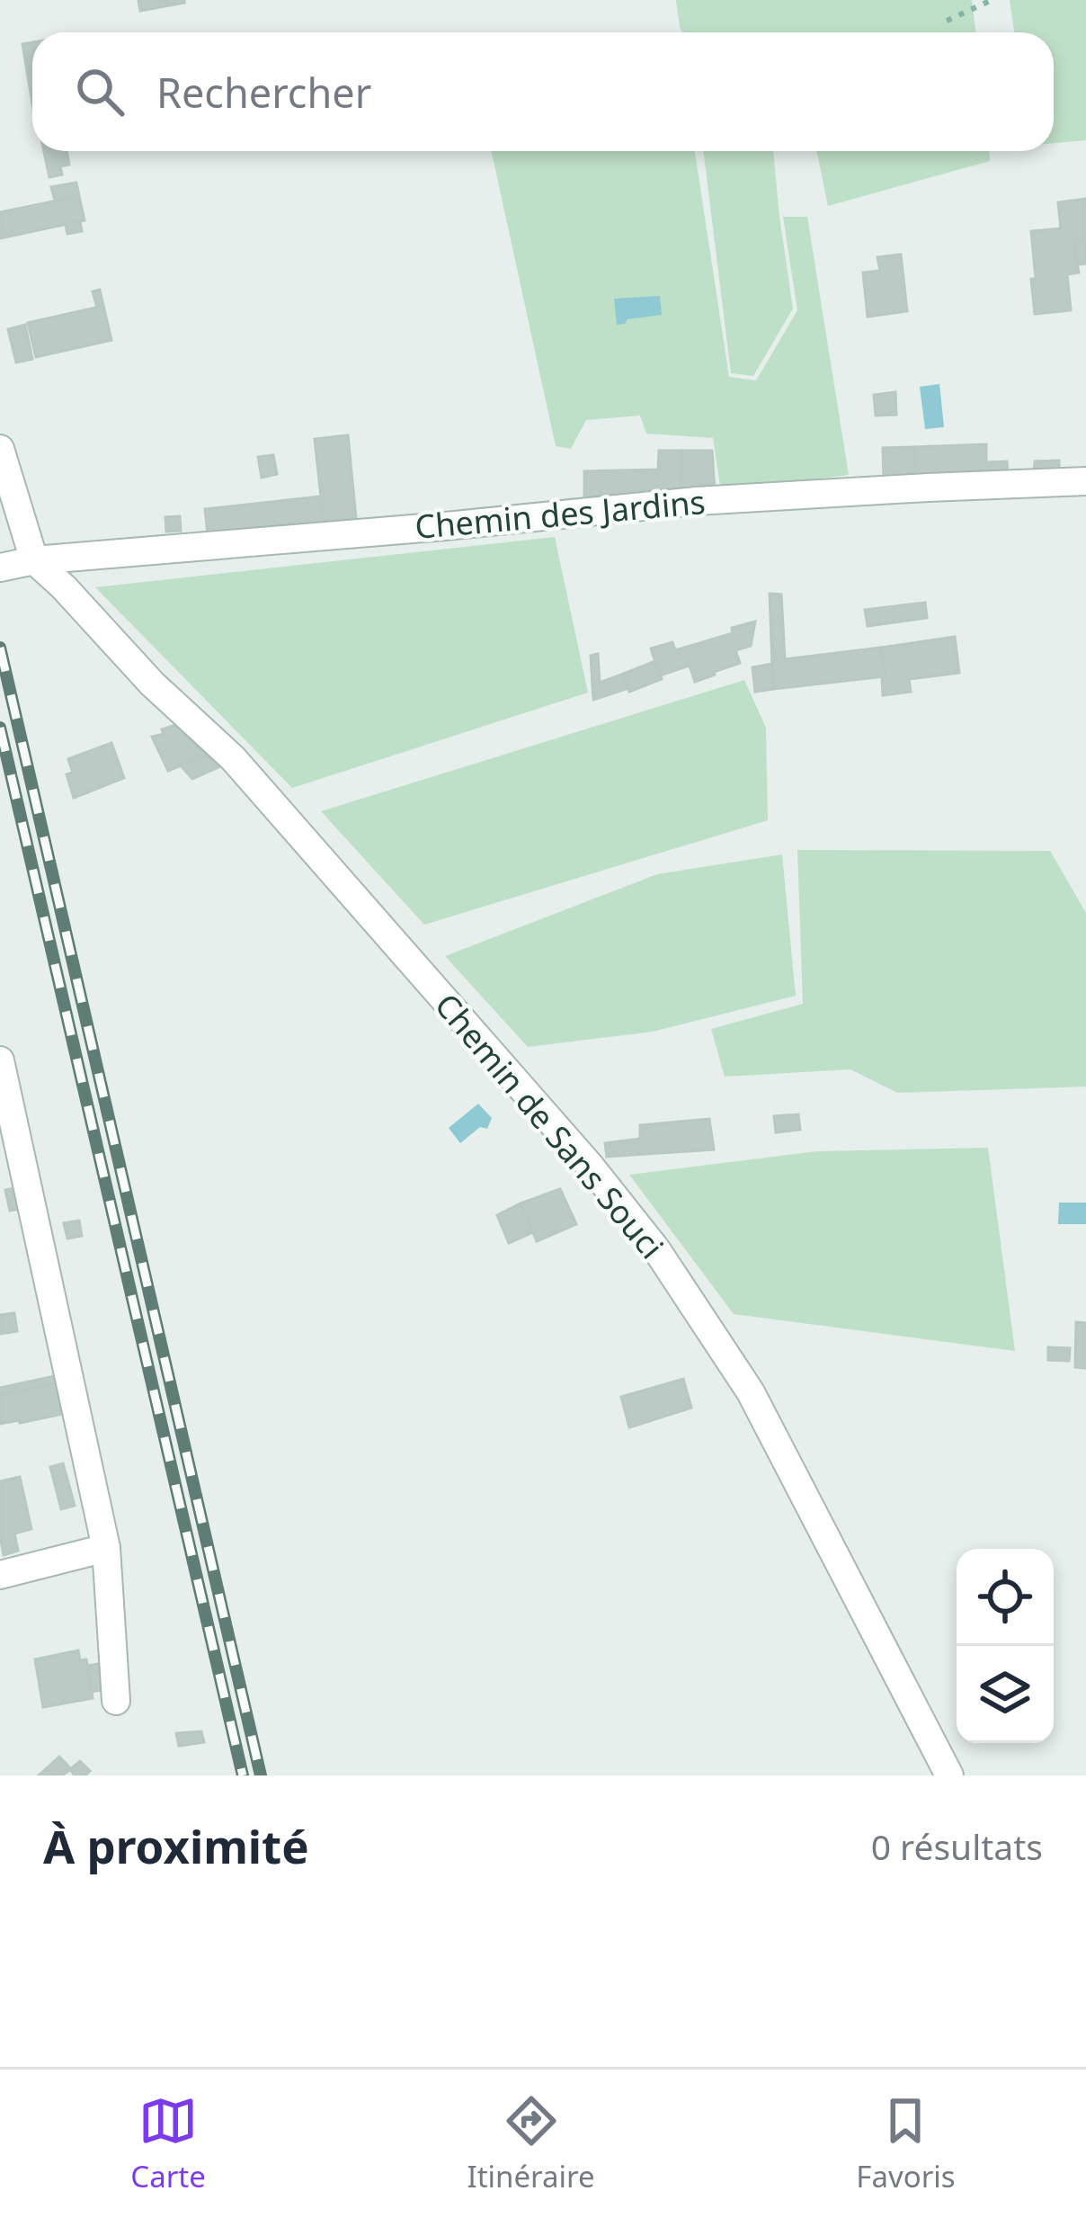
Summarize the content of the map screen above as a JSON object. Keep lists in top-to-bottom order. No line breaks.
{"streets":{"street":["Chemin des Jardins","Chemin de Sans Souci"]},"crossings":[["Chemin des Jardins","Chemin de Sans Souci"]],"page":{"search":"Rechercher","heading":["À proximité","0 résultats"],"nav":["Carte","Itinéraire","Favoris"]}}
